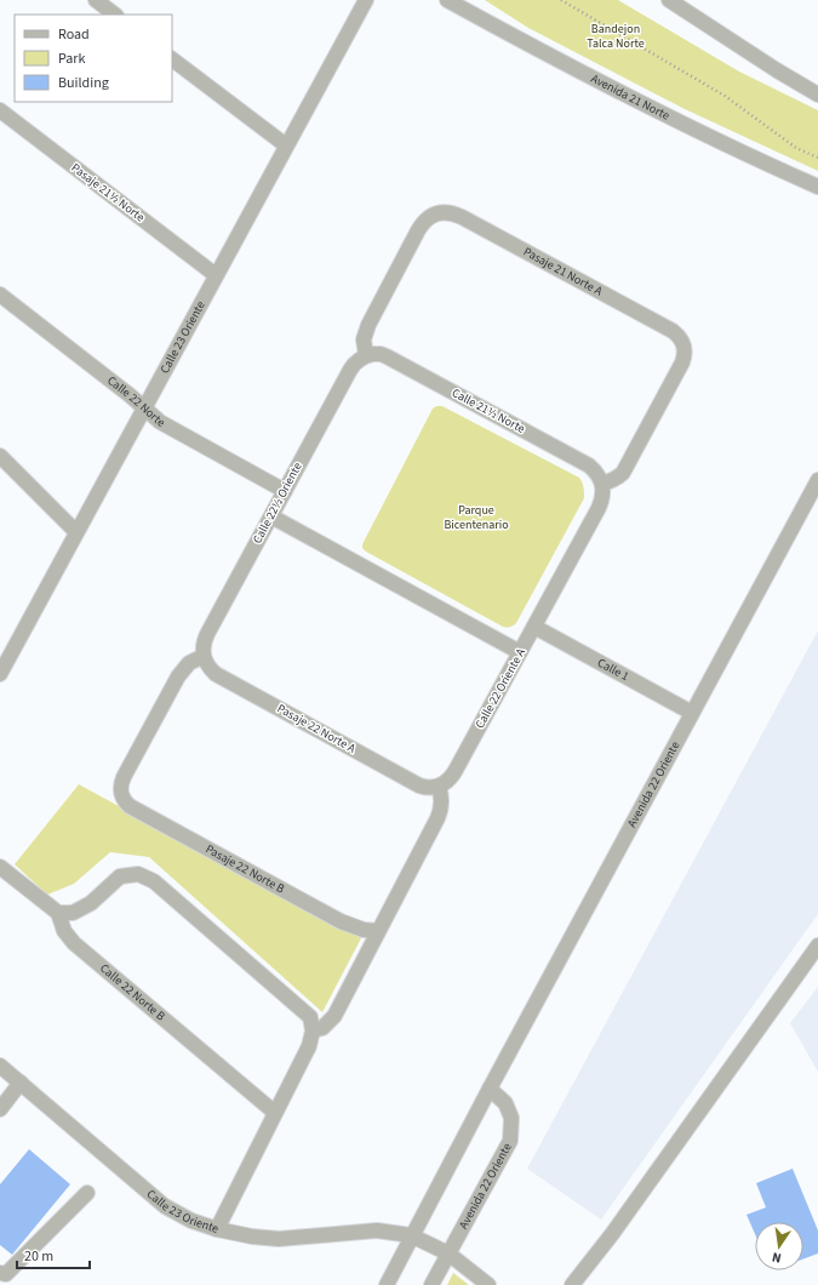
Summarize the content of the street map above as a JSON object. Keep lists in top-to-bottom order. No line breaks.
{"streets":{"street":["Avenida 21 Norte","Pasaje 21½ Norte","Pasaje 21 Norte A","Calle 23 Oriente","Calle 22 Norte","Calle 21½ Norte","Calle 22½ Oriente","Calle 1","Calle 22 Oriente A","Pasaje 22 Norte A","Avenida 22 Oriente","Pasaje 22 Norte B","Calle 22 Norte B"]},"crossings":[["Pasaje 21½ Norte","Calle 23 Oriente"],["Pasaje 21 Norte A","Calle 21½ Norte"],["Pasaje 21 Norte A","Calle 22½ Oriente"],["Pasaje 21 Norte A","Calle 22 Oriente A"],["Calle 23 Oriente","Calle 22 Norte"],["Calle 23 Oriente","Avenida 22 Oriente"],["Calle 22 Norte","Calle 22½ Oriente"],["Calle 21½ Norte","Calle 22½ Oriente"],["Calle 21½ Norte","Calle 22 Oriente A"],["Calle 22½ Oriente","Pasaje 22 Norte A"],["Calle 22½ Oriente","Pasaje 22 Norte B"],["Calle 1","Calle 22 Oriente A"],["Calle 1","Avenida 22 Oriente"],["Calle 22 Oriente A","Pasaje 22 Norte A"],["Pasaje 22 Norte A","Pasaje 22 Norte B"]],"parks":["Bandejon Talca Norte","Parque Bicentenario"],"legend":["Road","Park","Building"],"scale_bar":"20 m","north":"bottom"}
